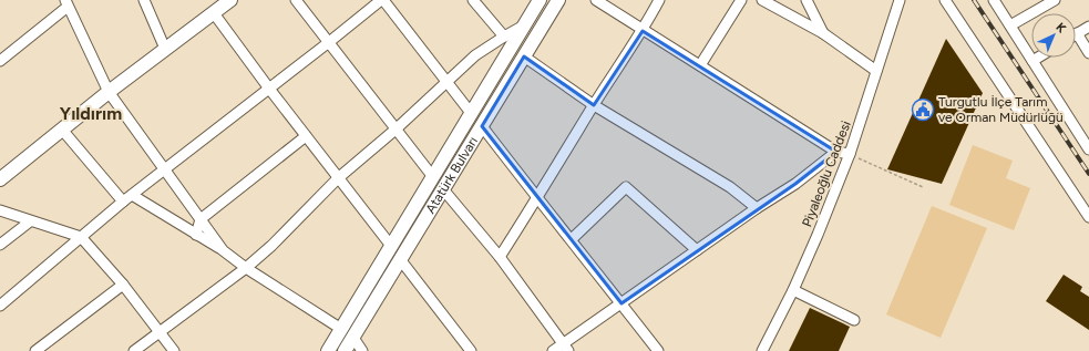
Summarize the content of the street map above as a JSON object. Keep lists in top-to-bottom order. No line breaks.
{"streets":{"main road":["Atatürk Bulvarı"],"street":["Piyaleoğlu Caddesi"]},"districts":["Yıldırım"],"places":{"public building":["Turgutlu İlçe Tarım ve Orman Müdürlüğü"]},"north":"top right"}
